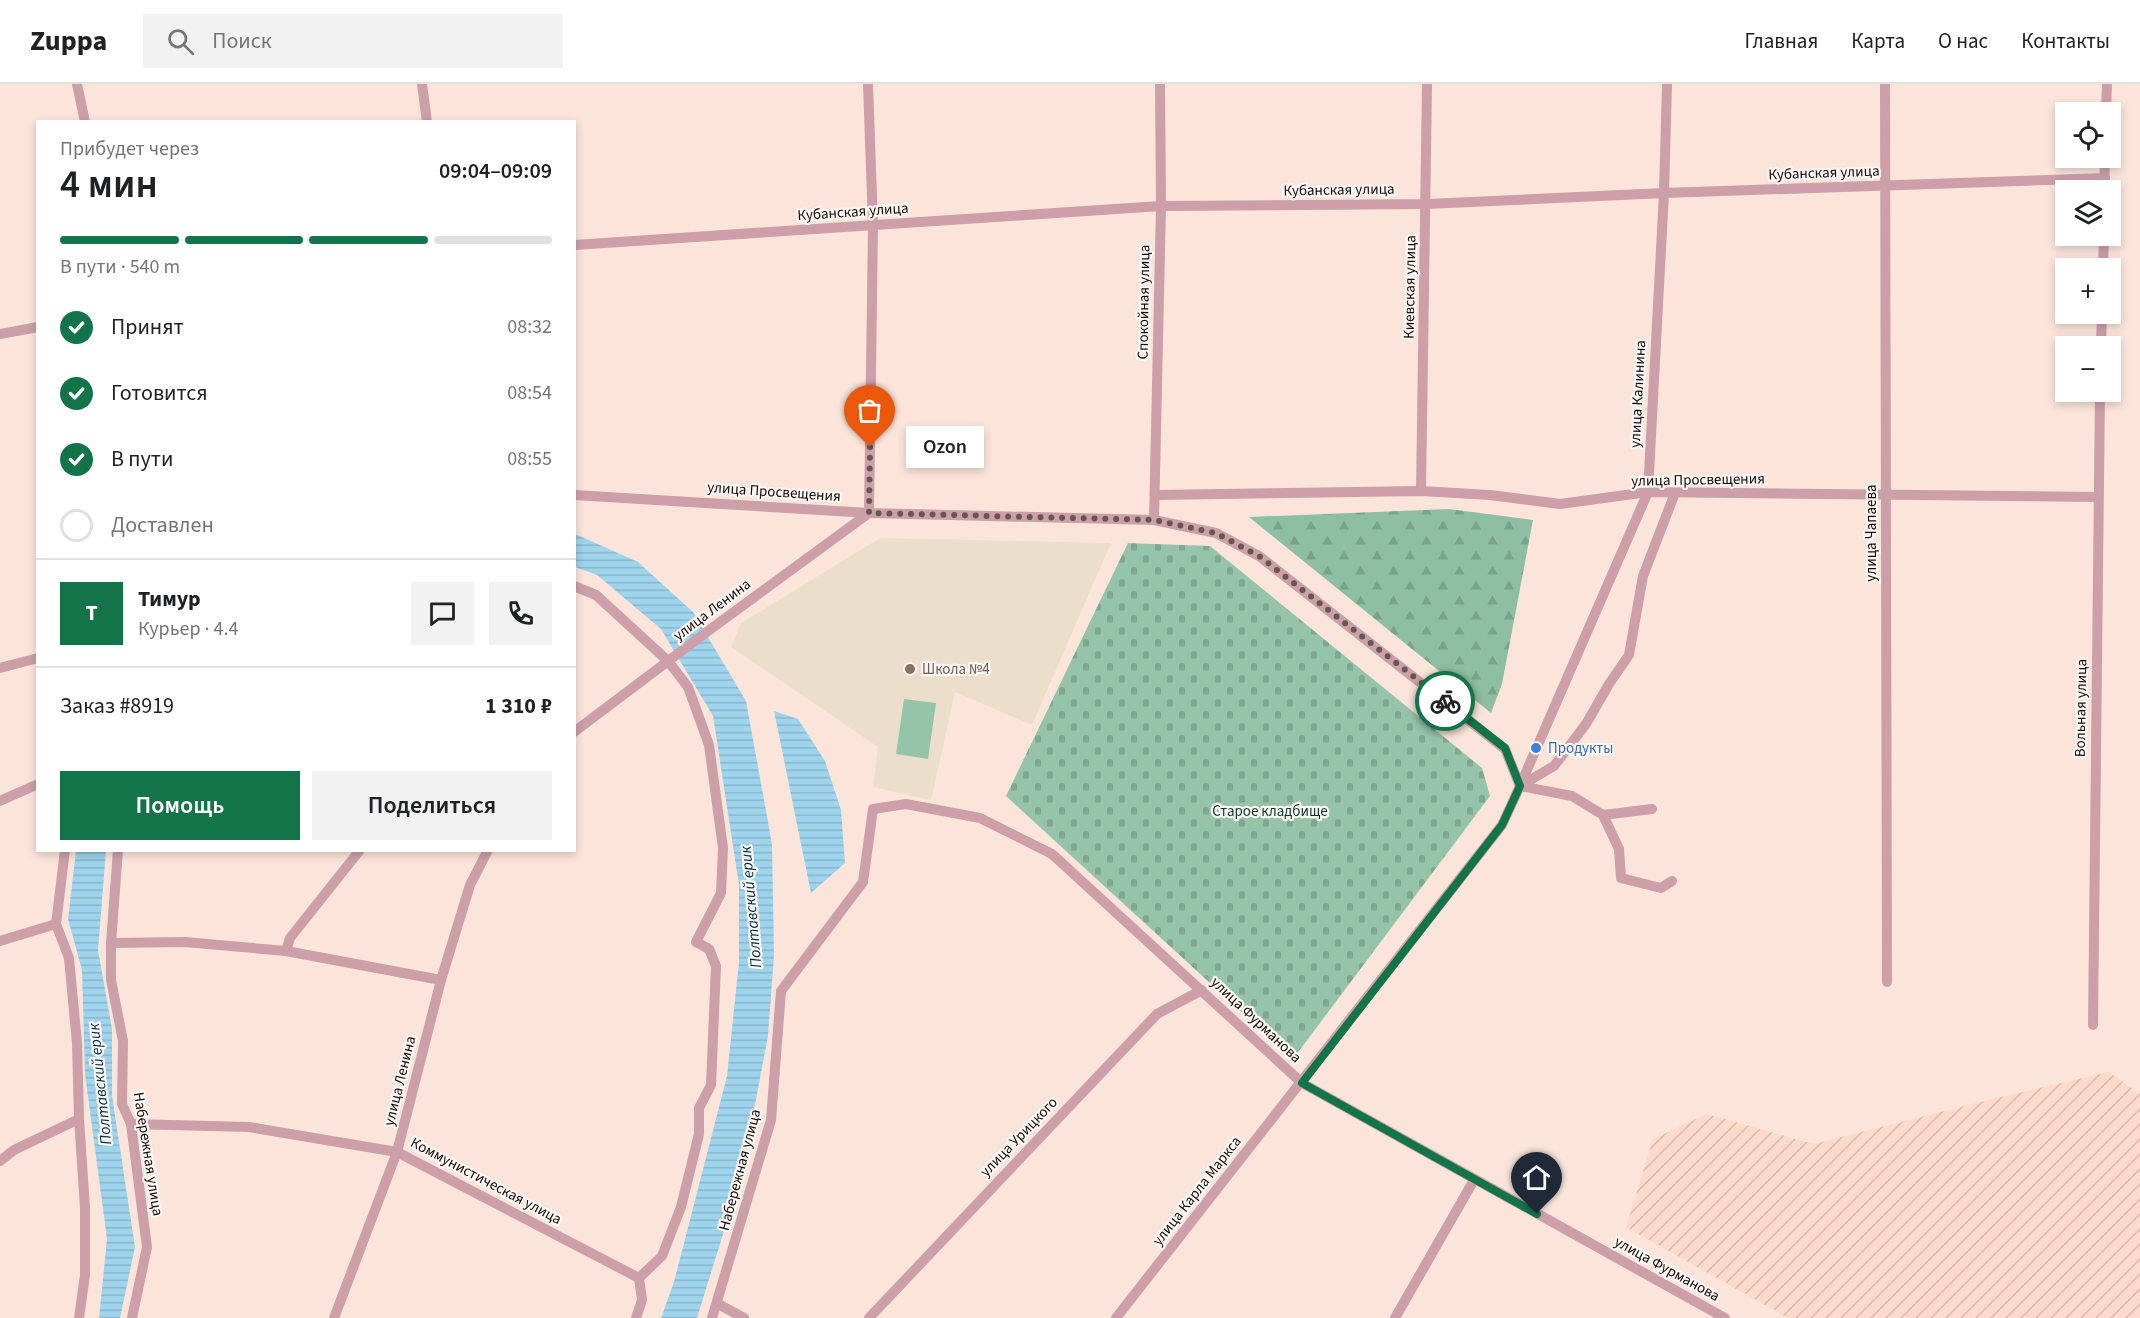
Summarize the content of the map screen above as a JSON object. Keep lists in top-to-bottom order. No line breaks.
{"streets":{"street":["Кубанская улица","Киевская улица","Спокойная улица","улица Калинина","улица Просвещения","улица Чапаева","улица Ленина","Вольная улица","улица Фурманова","улица Урицкого","Набережная улица","Коммунистическая улица","улица Карла Маркса"]},"crossings":[["Кубанская улица","Киевская улица"],["Кубанская улица","Спокойная улица"],["Кубанская улица","улица Калинина"],["Кубанская улица","улица Чапаева"],["Киевская улица","улица Просвещения"],["Спокойная улица","улица Просвещения"],["улица Калинина","улица Просвещения"],["улица Калинина","улица Карла Маркса"],["улица Просвещения","улица Чапаева"],["улица Просвещения","улица Ленина"],["улица Просвещения","Вольная улица"],["улица Просвещения","улица Карла Маркса"],["улица Ленина","Коммунистическая улица"],["улица Фурманова","улица Урицкого"],["улица Фурманова","Набережная улица"],["улица Фурманова","улица Карла Маркса"],["Набережная улица","Коммунистическая улица"]],"water":["Полтавский ерик"],"parks":["Старое кладбище"],"places":["Ozon","Школа №4","Продукты"],"page":{"header":"Zuppa","search":"Поиск","nav":["Главная","Карта","О нас","Контакты"],"map_buttons":["+","−"],"heading":["4 мин","Прибудет через","09:04–09:09"],"panel":["Тимур","Курьер · 4.4","Заказ #8919","1 310 ₽"],"bar":"В пути · 540 m","list":[["Принят","08:32"],["Готовится","08:54"],["В пути","08:55"],"Доставлен"],"bubble":"Ozon","round":"Т","buttons":["Помощь","Поделиться"]}}
